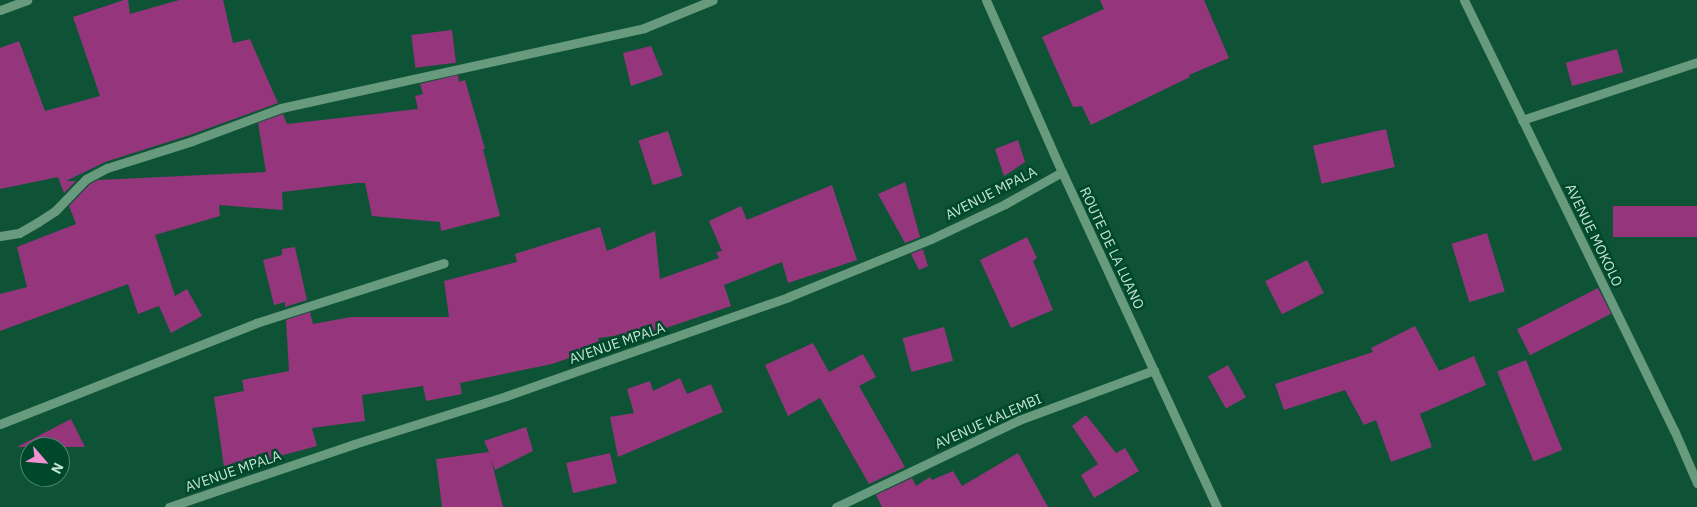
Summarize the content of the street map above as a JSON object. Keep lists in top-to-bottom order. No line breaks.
{"streets":{"street":["AVENUE MPALA","AVENUE MOKOLO","ROUTE DE LA LUANO","AVENUE KALEMBI"]},"crossings":[["AVENUE MPALA","ROUTE DE LA LUANO"],["ROUTE DE LA LUANO","AVENUE KALEMBI"]],"north":"bottom right"}
